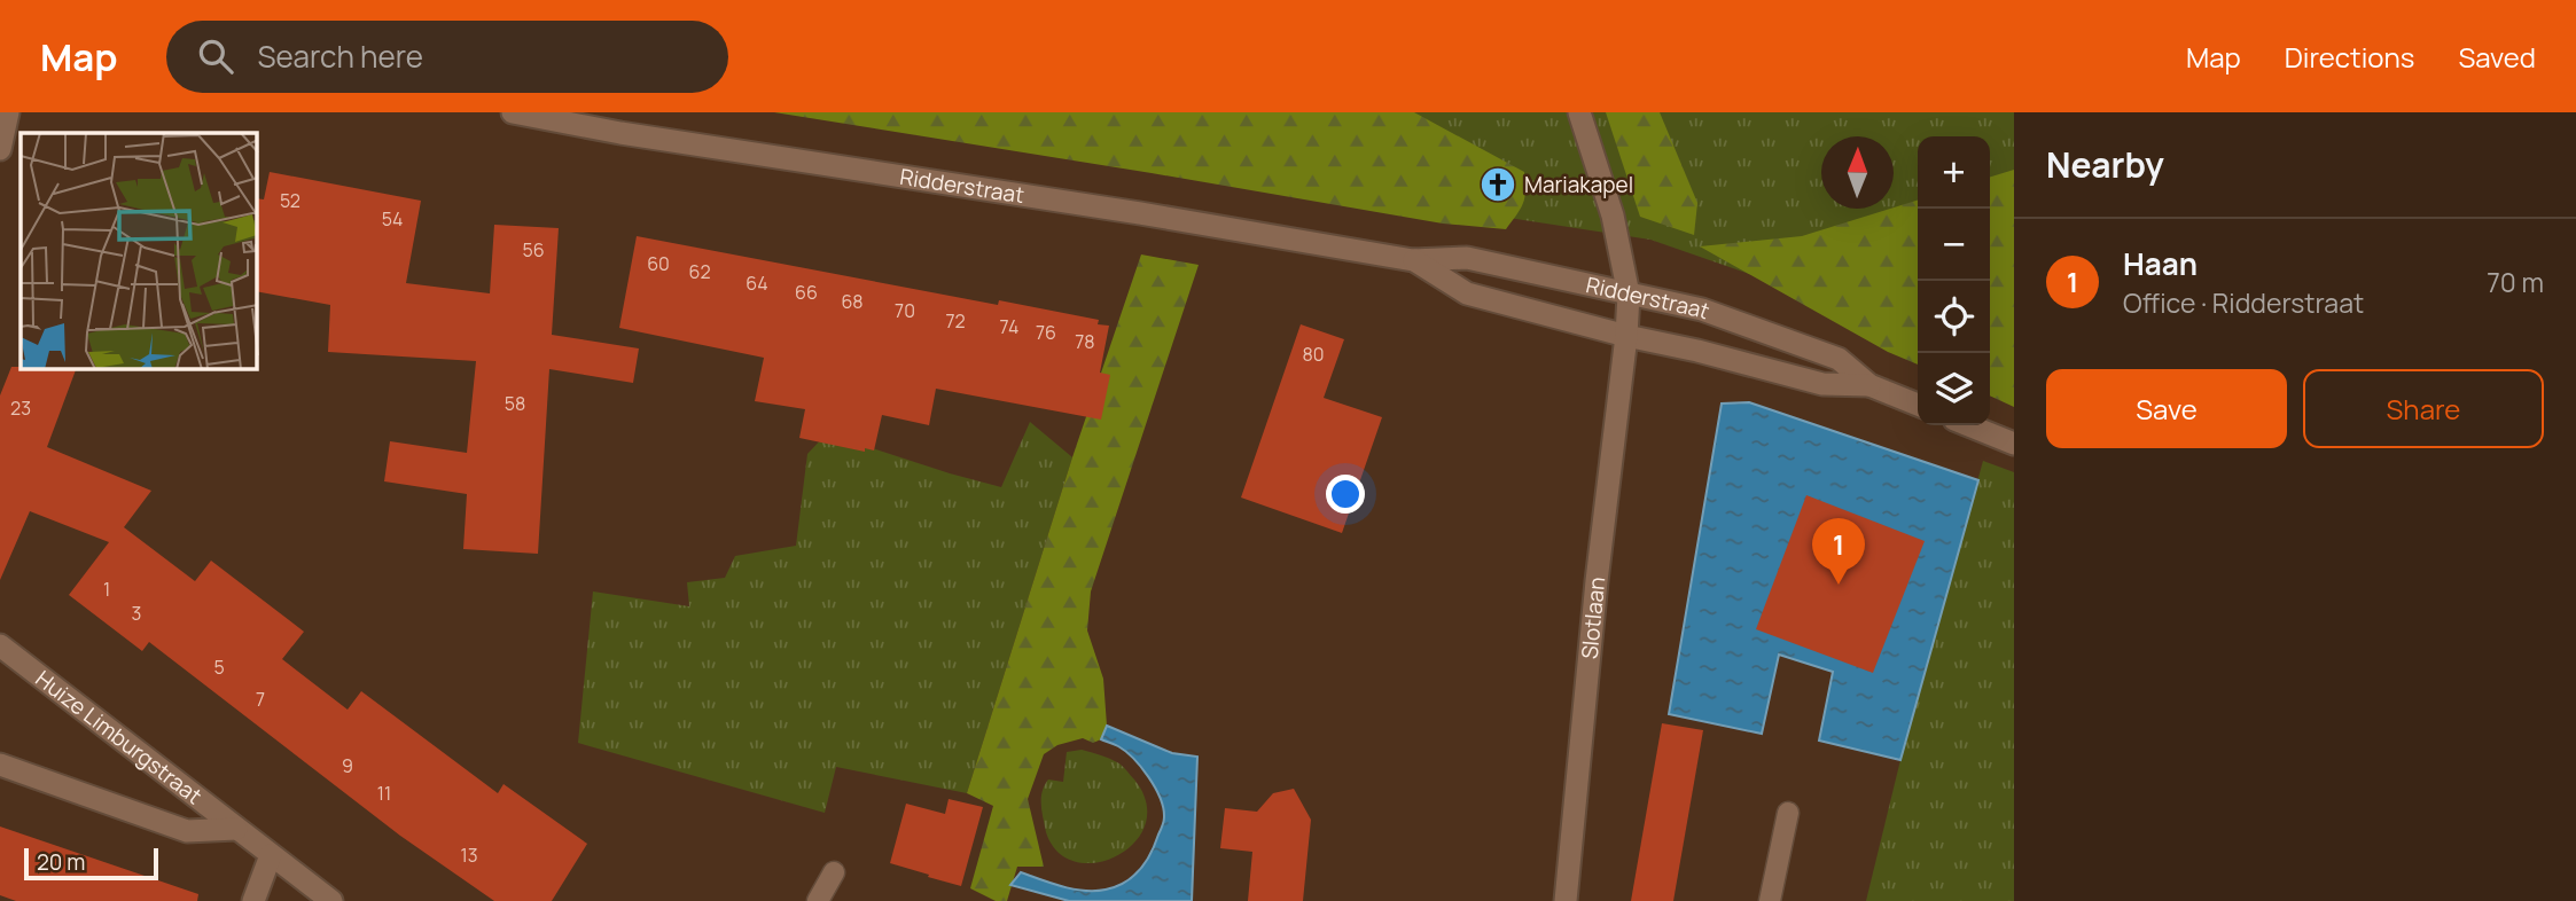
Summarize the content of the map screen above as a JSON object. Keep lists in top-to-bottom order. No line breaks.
{"streets":{"street":["Ridderstraat","Slotlaan","Huize Limburgstraat"]},"crossings":[["Ridderstraat","Slotlaan"]],"places":{"church":["Mariakapel"]},"house_numbers":["52","54","56","60","62","64","66","68","70","72","74","76","78","80","58","23","1","3","5","7","9","11","13"],"scale_bar":"20 m","north":"top","page":{"header":"Map","search":"Search here","nav":["Map","Directions","Saved"],"heading":"Nearby","map_buttons":["+","−"],"list":[{"mark":"1","name":"Haan","note":"Office · Ridderstraat","value":"70 m"}],"buttons":["Save","Share"],"pins":"1","scale":"20 m"}}
